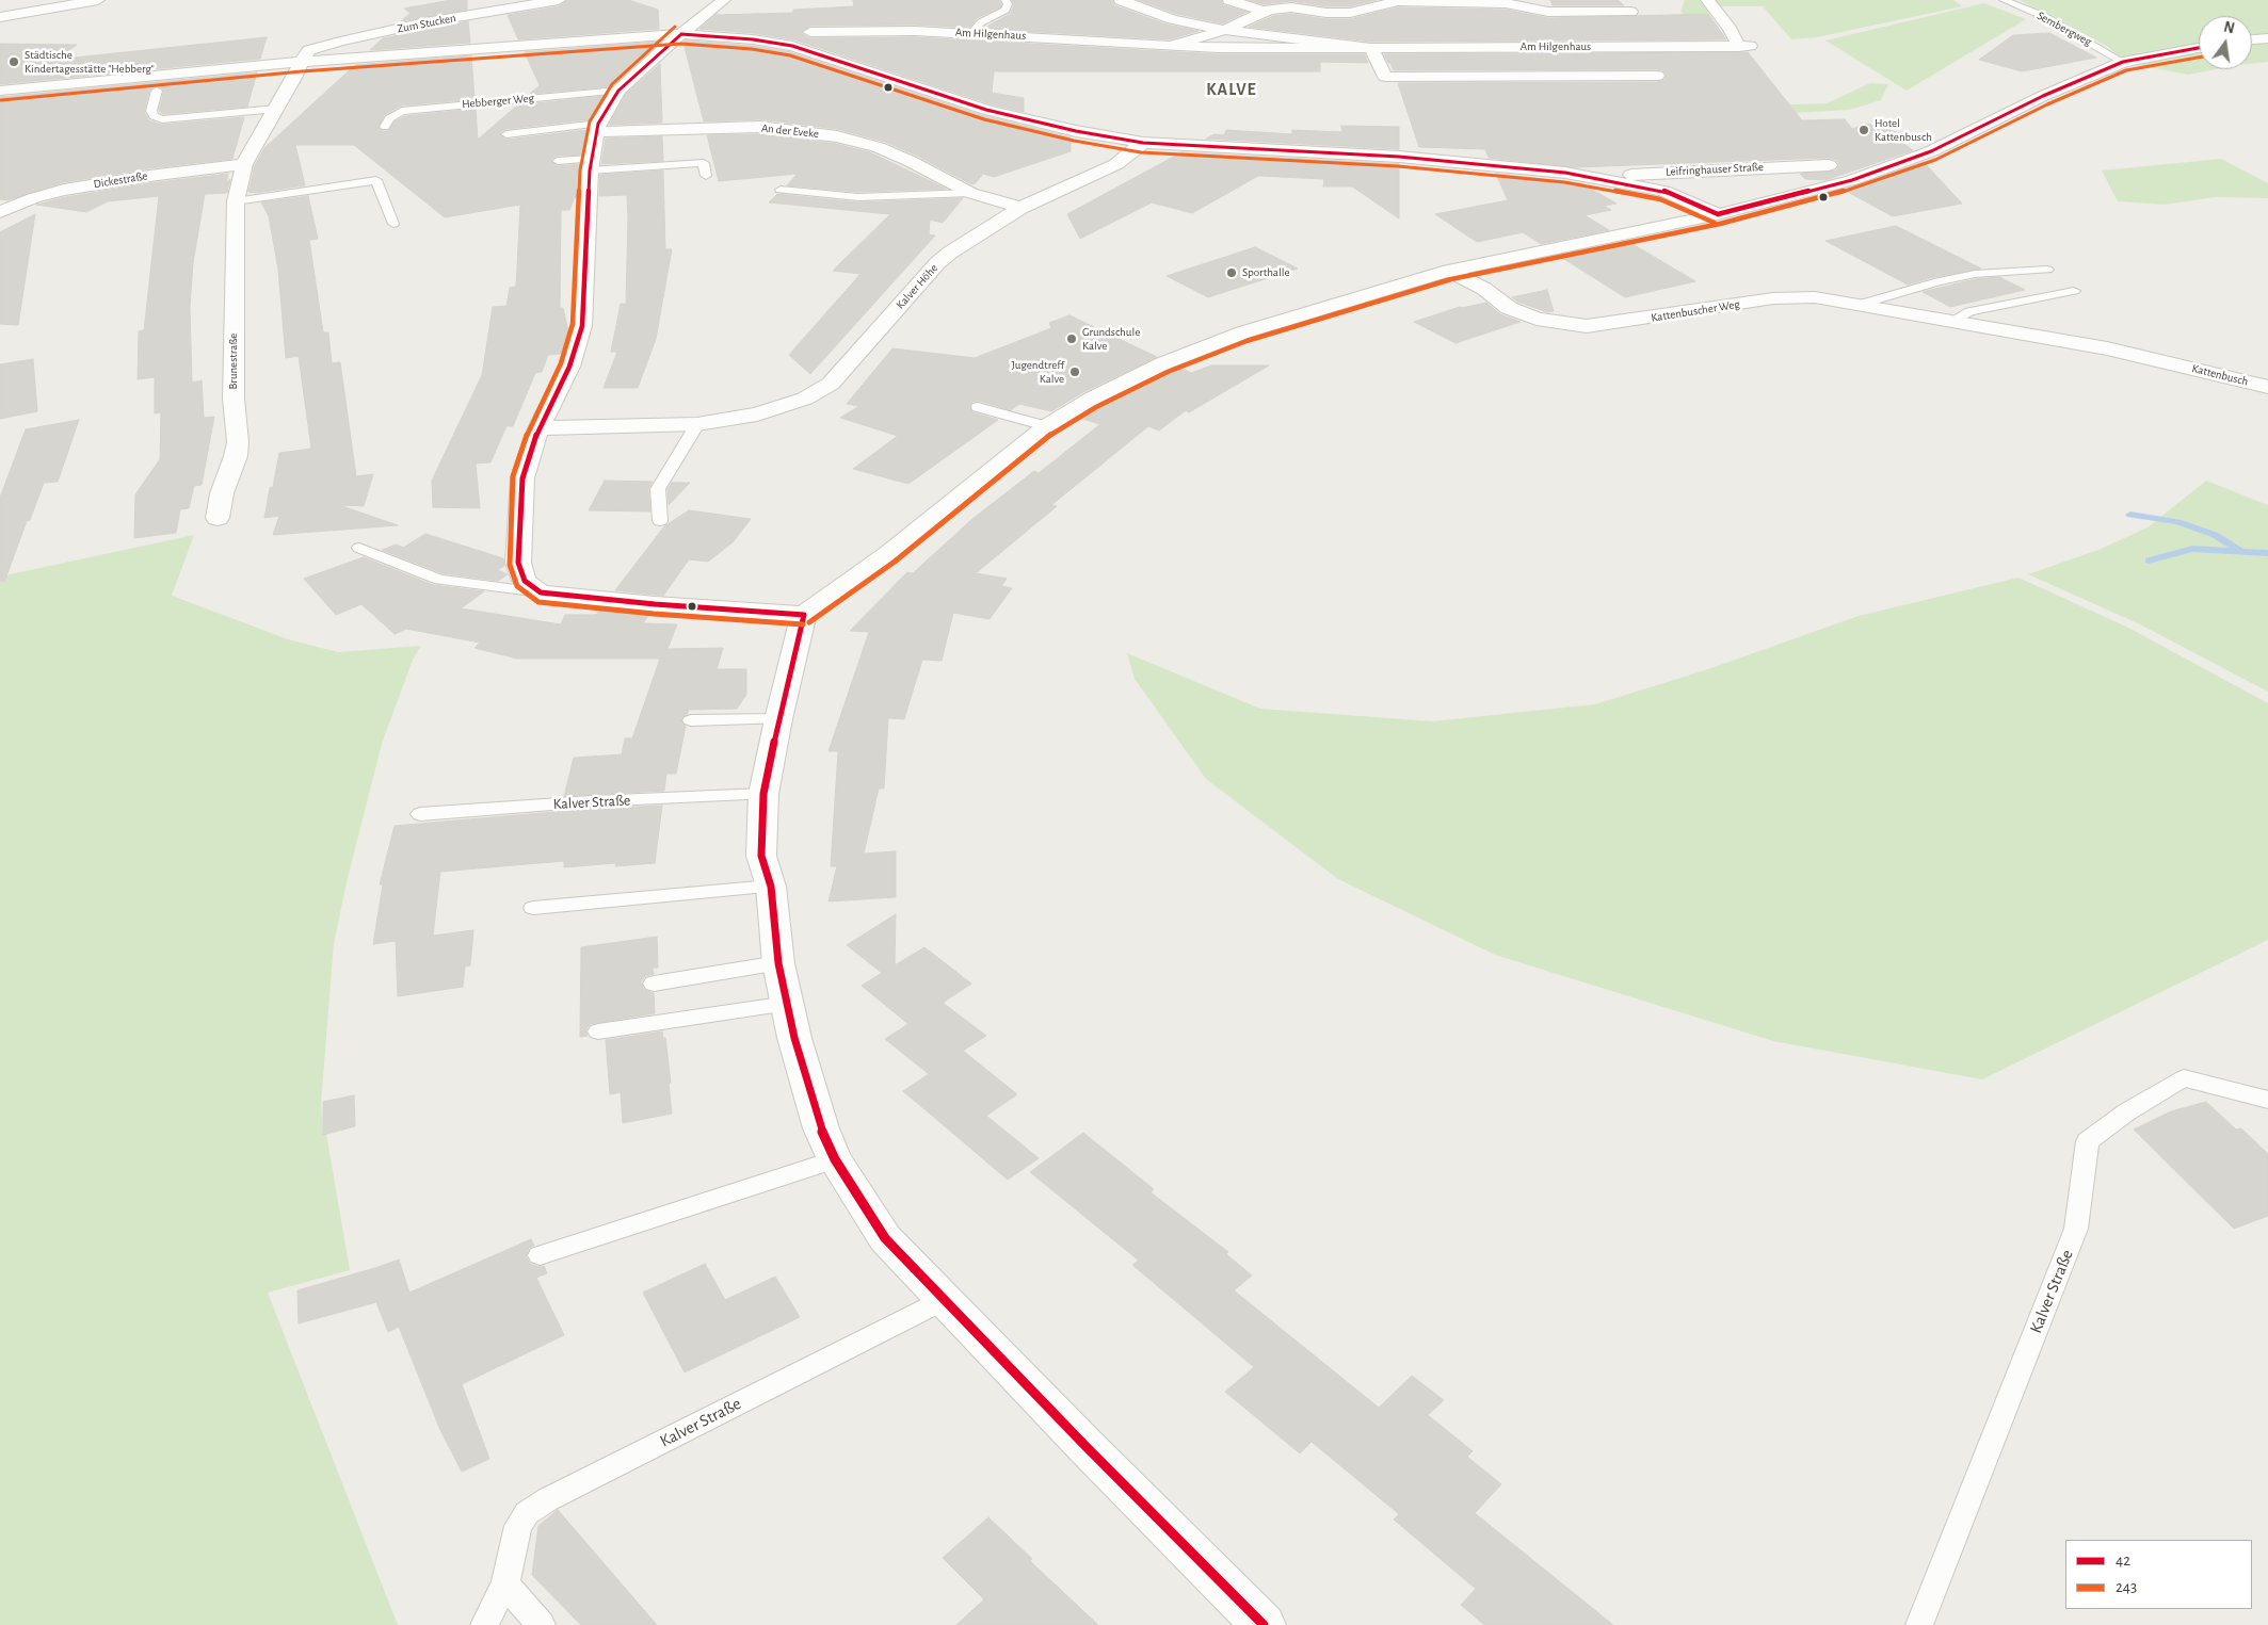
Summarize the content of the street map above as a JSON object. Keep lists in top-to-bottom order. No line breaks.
{"streets":{"street":["Zum Stucken","Am Hilgenhaus","An der Eveke","Leifringhauser Straße","Dickestraße","Kalver Höhe","Kattenbuscher Weg","Brunestraße","Kattenbusch"],"lane":["Sembergweg","Hebberger Weg","Kalver Straße"]},"crossings":[["Zum Stucken","Leifringhauser Straße"],["Zum Stucken","Brunestraße"],["An der Eveke","Kalver Höhe"],["Leifringhauser Straße","Kalver Höhe"],["Leifringhauser Straße","Brunestraße"],["Dickestraße","Brunestraße"],["Kattenbuscher Weg","Kattenbusch"]],"districts":["KALVE"],"places":["Städtische Kindertagesstätte \"Hebberg\"","Hotel Kattenbusch","Sporthalle","Grundschule Kalve","Jugendtreff Kalve"],"lines":["transit line 243","transit line 42"],"legend":["42","243"],"north":"top"}
